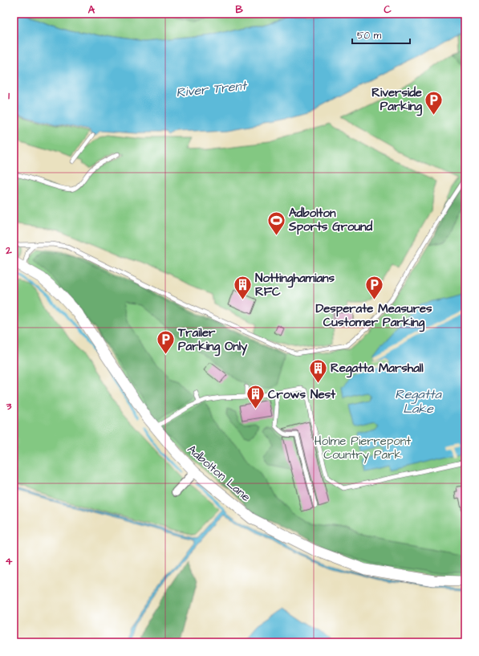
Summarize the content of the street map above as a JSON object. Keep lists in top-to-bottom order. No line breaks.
{"streets":{"street":["Adbolton Lane"]},"water":["River Trent","Regatta Lake"],"parks":["Holme Pierrepont Country Park"],"places":{"parking":["Riverside Parking","Desperate Measures Customer Parking","Trailer Parking Only"],"sports":["Adbolton Sports Ground"],"building":["Nottinghamians RFC","Regatta Marshall","Crows Nest"]},"scale_bar":"50 m","grid":{"columns":["A","B","C"],"rows":["1","2","3","4"]}}
